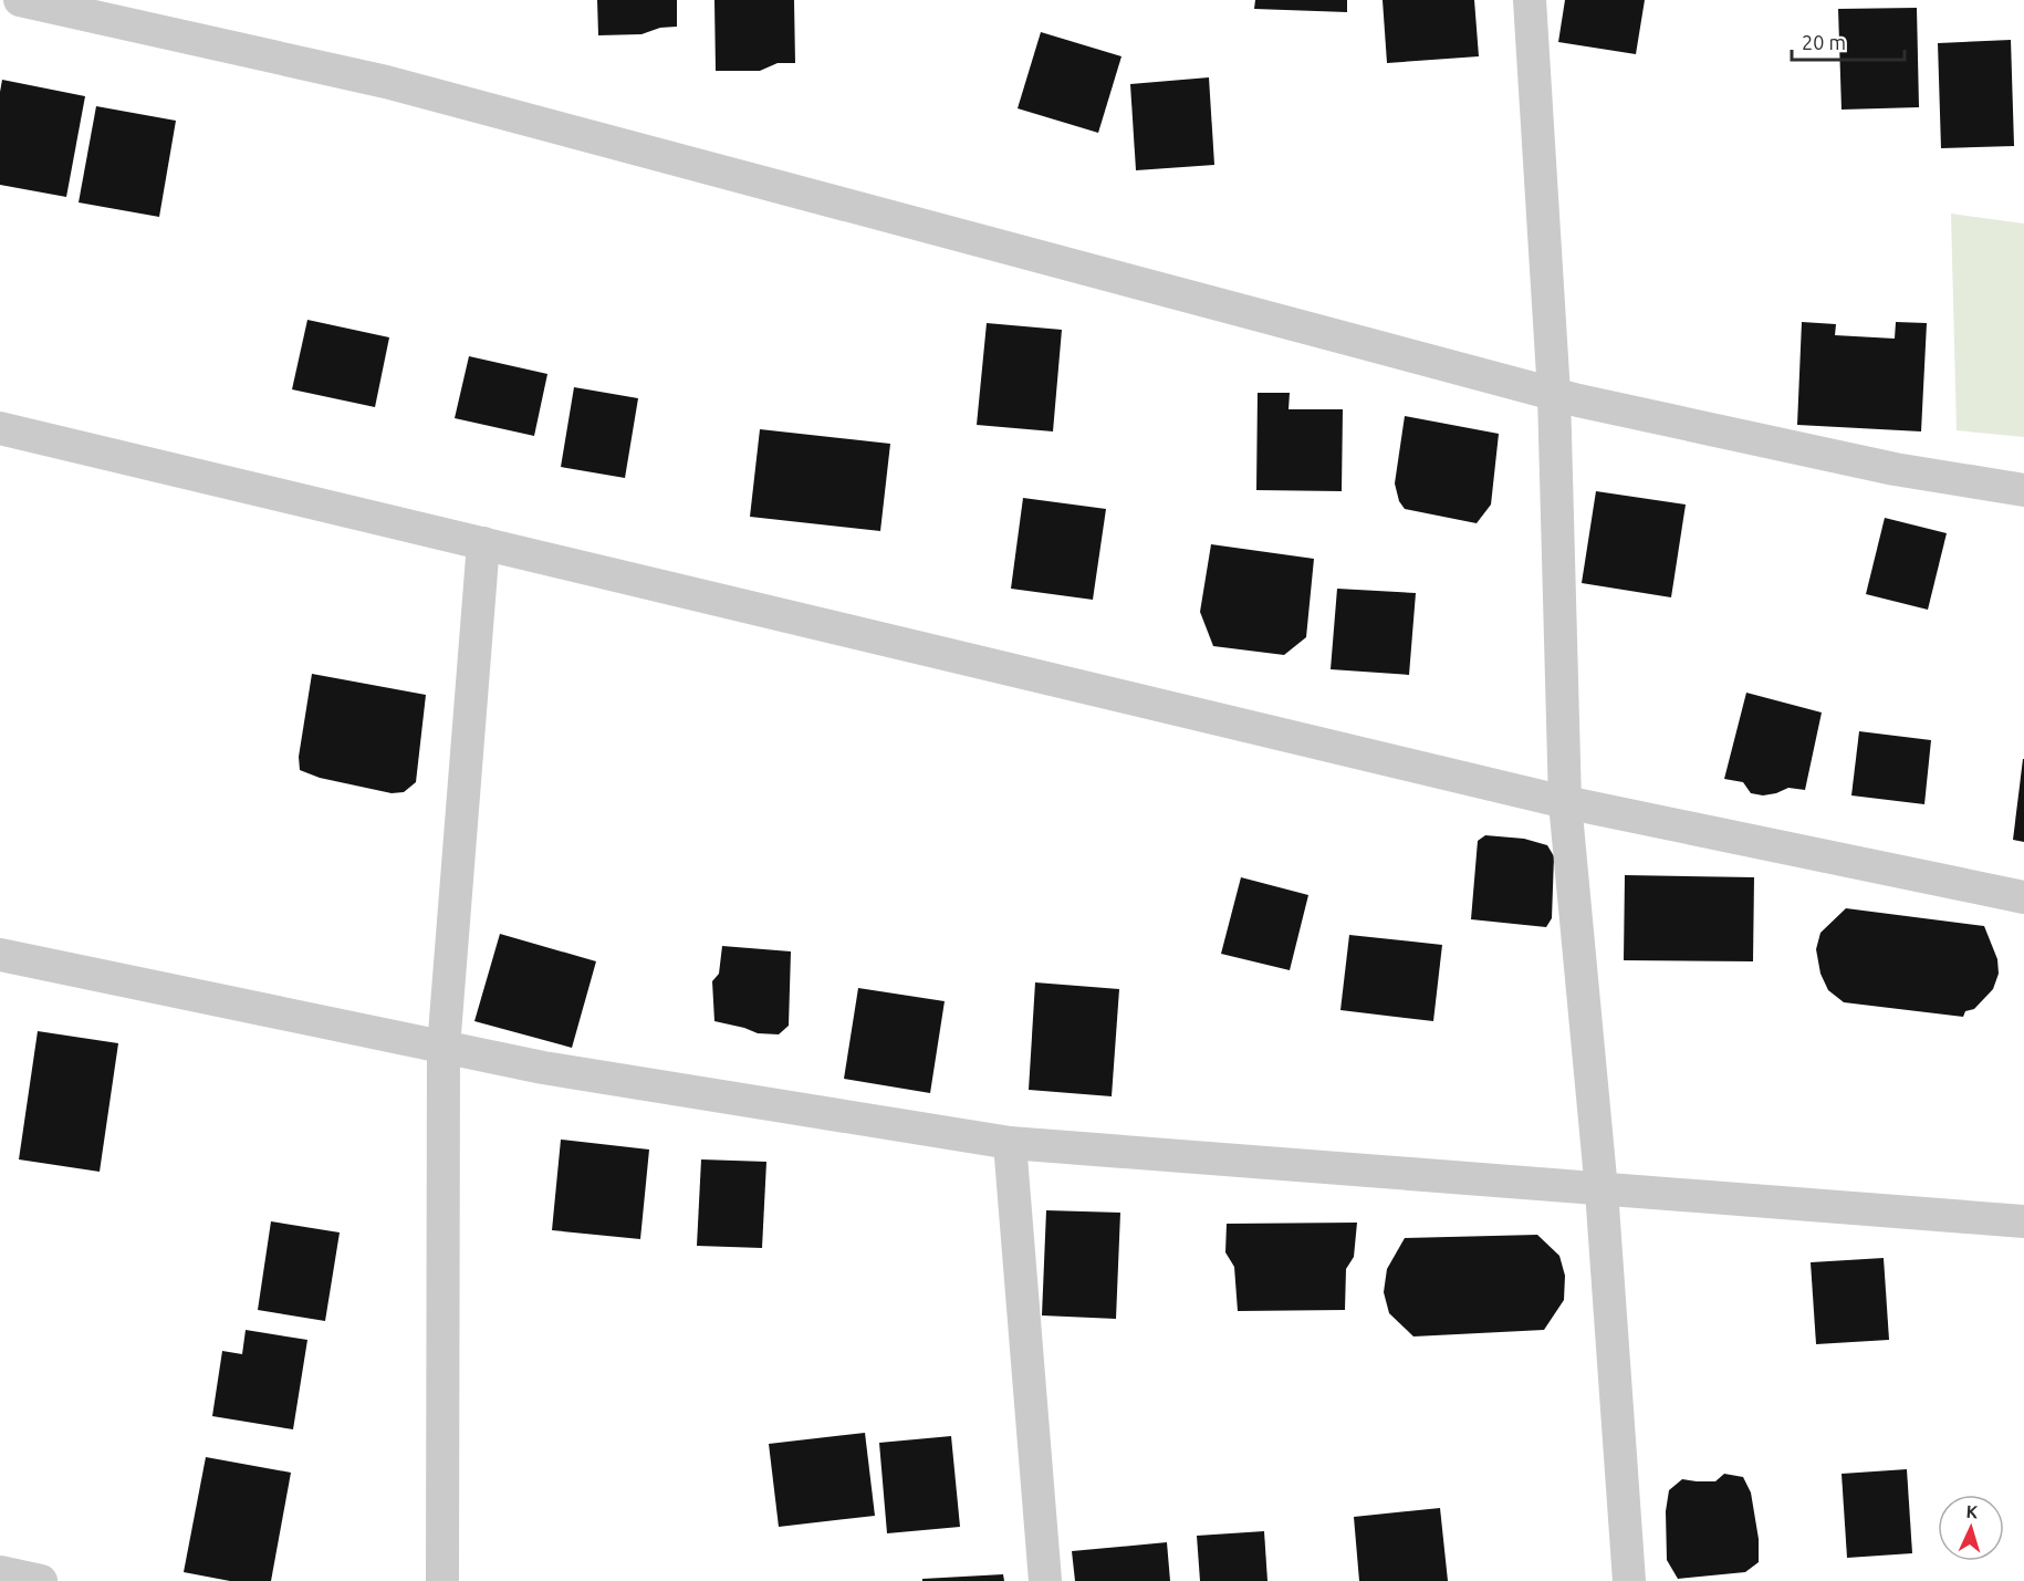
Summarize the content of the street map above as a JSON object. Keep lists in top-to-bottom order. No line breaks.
{"scale_bar":"20 m","north":"top"}
